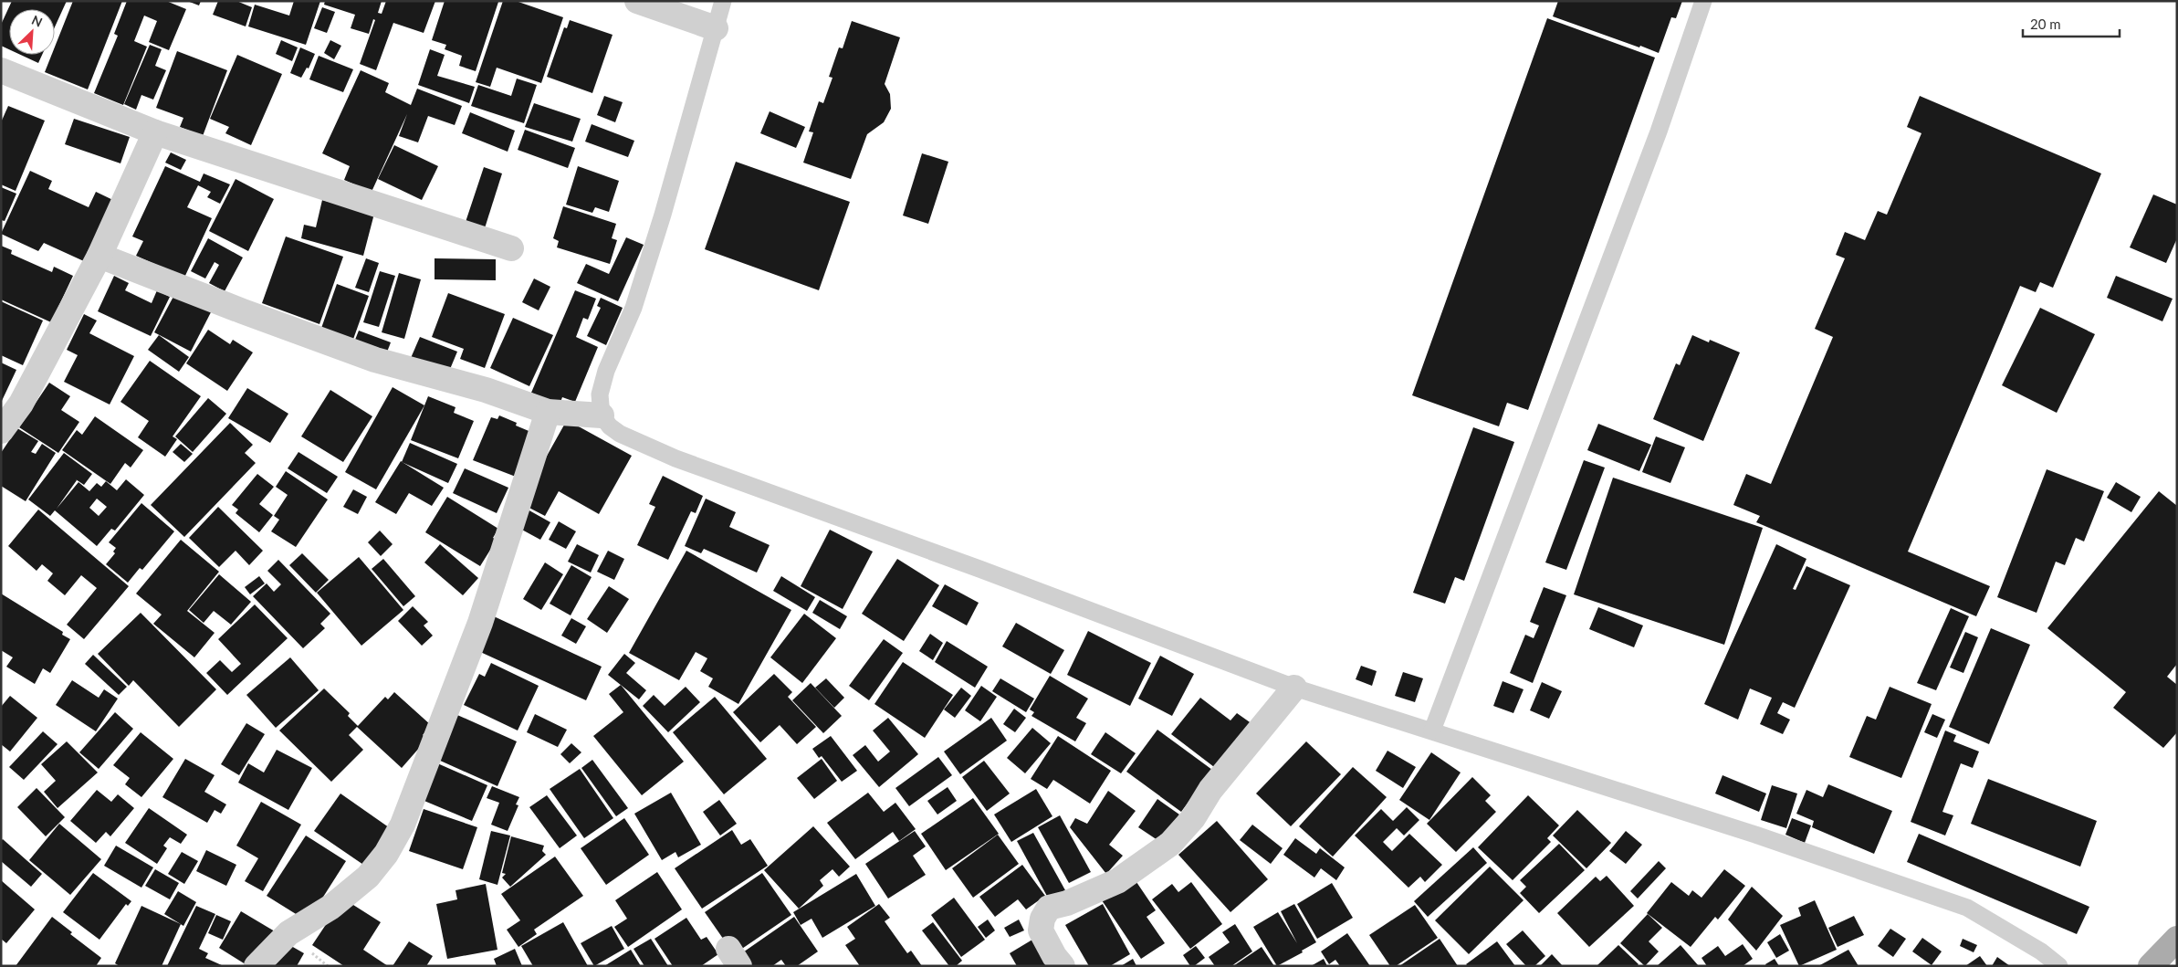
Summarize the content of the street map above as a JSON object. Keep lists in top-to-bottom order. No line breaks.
{"scale_bar":"20 m","north":"top right"}
